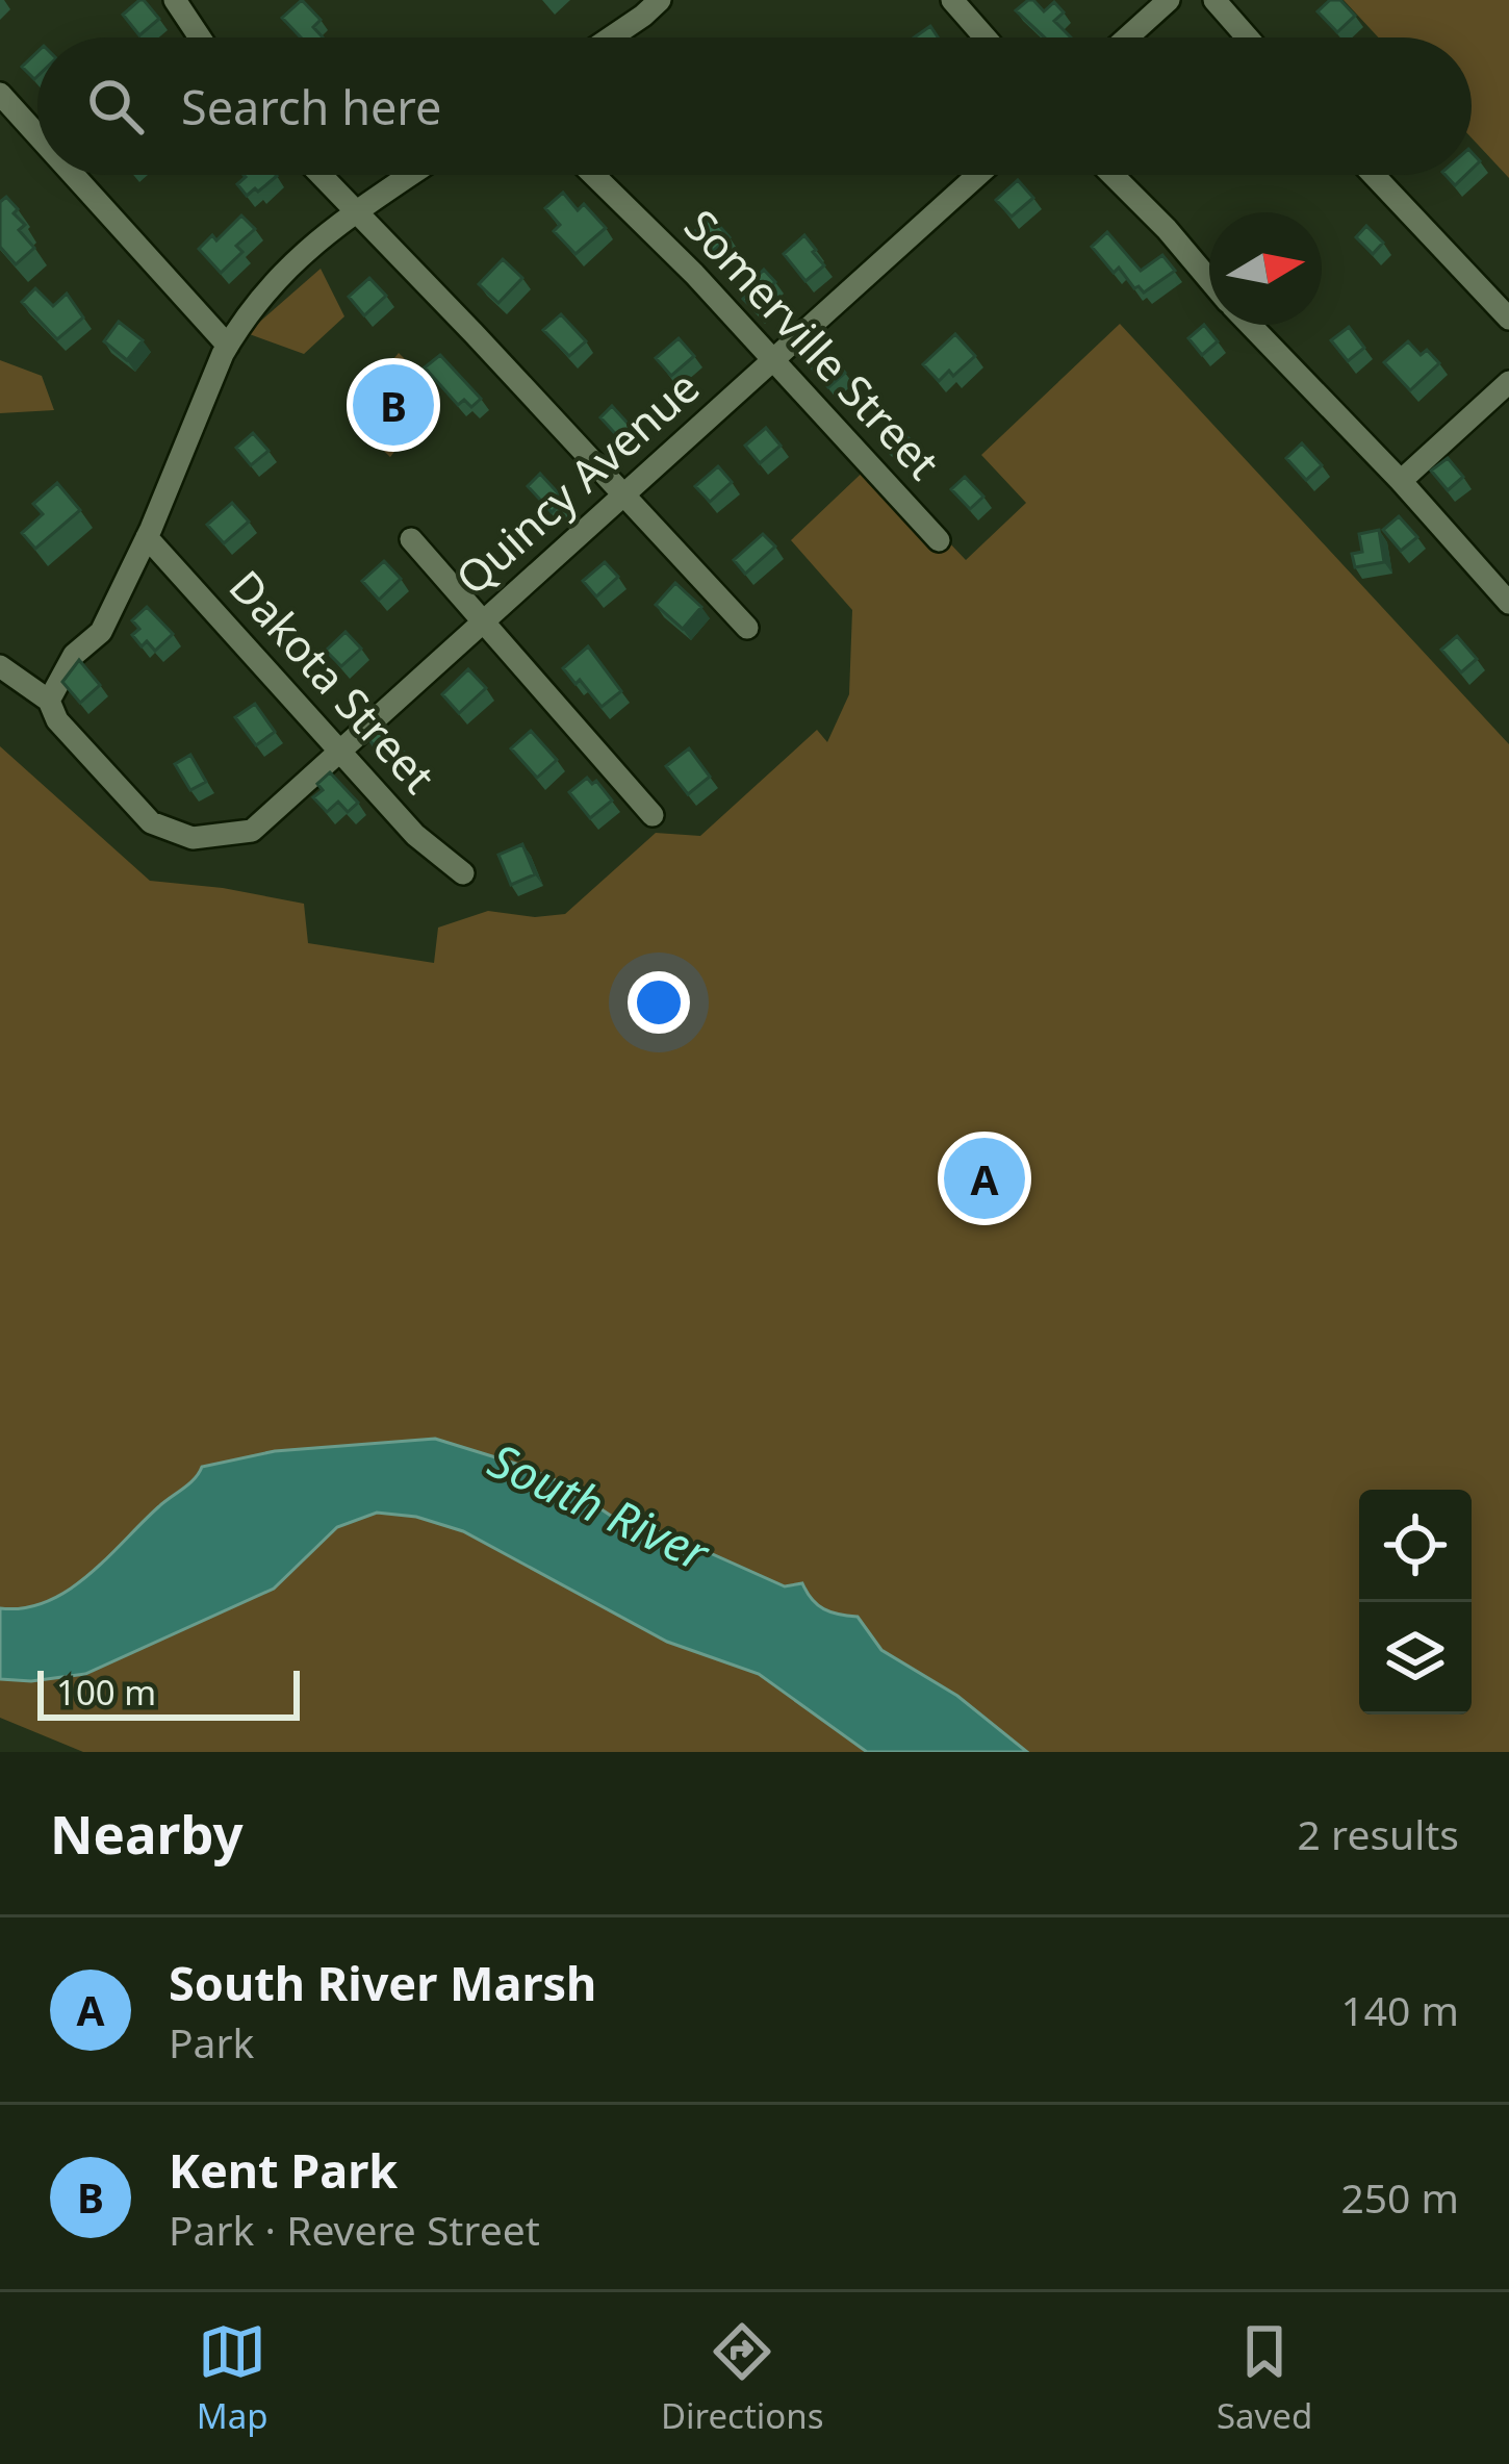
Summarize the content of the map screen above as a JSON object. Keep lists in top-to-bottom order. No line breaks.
{"streets":{"street":["Somerville Street","Quincy Avenue","Dakota Street"]},"crossings":[["Somerville Street","Quincy Avenue"],["Quincy Avenue","Dakota Street"]],"water":["South River"],"scale_bar":"100 m","north":"right","page":{"search":"Search here","pins":["B","A"],"scale":"100 m","heading":["Nearby","2 results"],"list":[{"mark":"A","name":"South River Marsh","note":"Park","value":"140 m"},{"mark":"B","name":"Kent Park","note":"Park · Revere Street","value":"250 m"}],"nav":["Map","Directions","Saved"]}}
